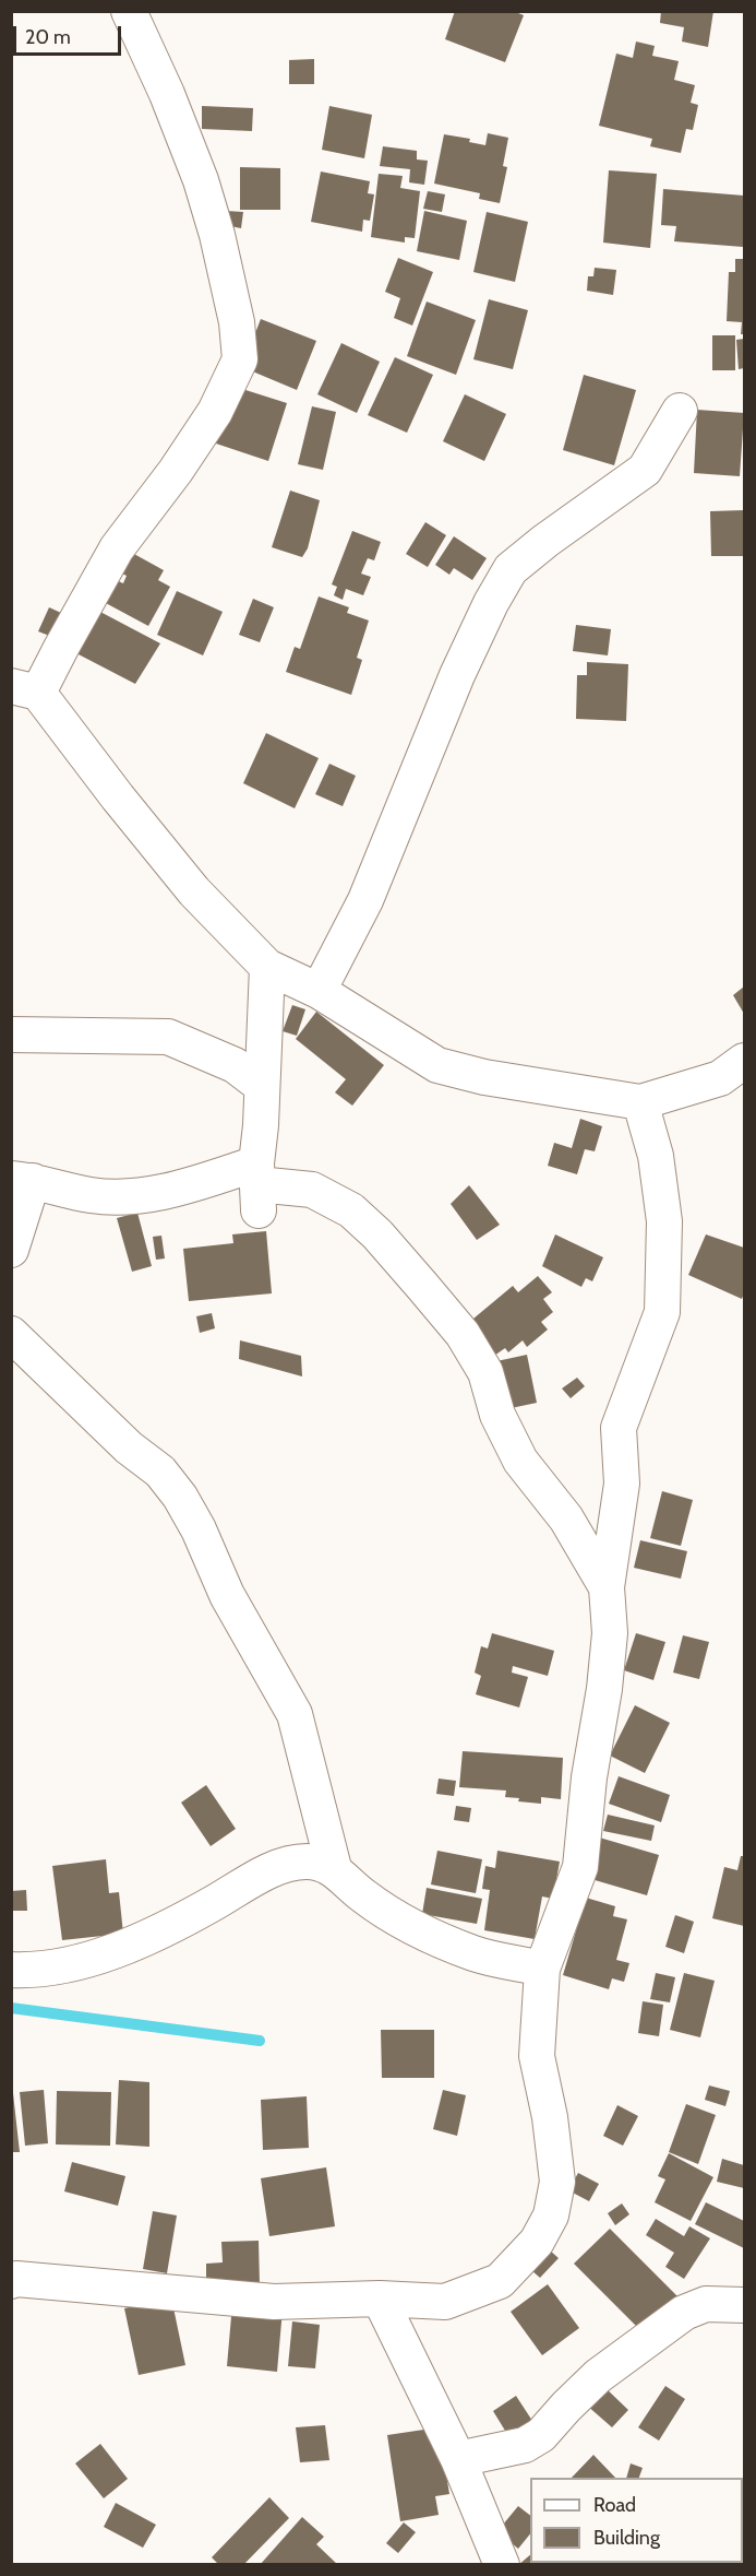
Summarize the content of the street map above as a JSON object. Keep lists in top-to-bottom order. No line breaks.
{"legend":["Road","Building"],"scale_bar":"20 m"}
